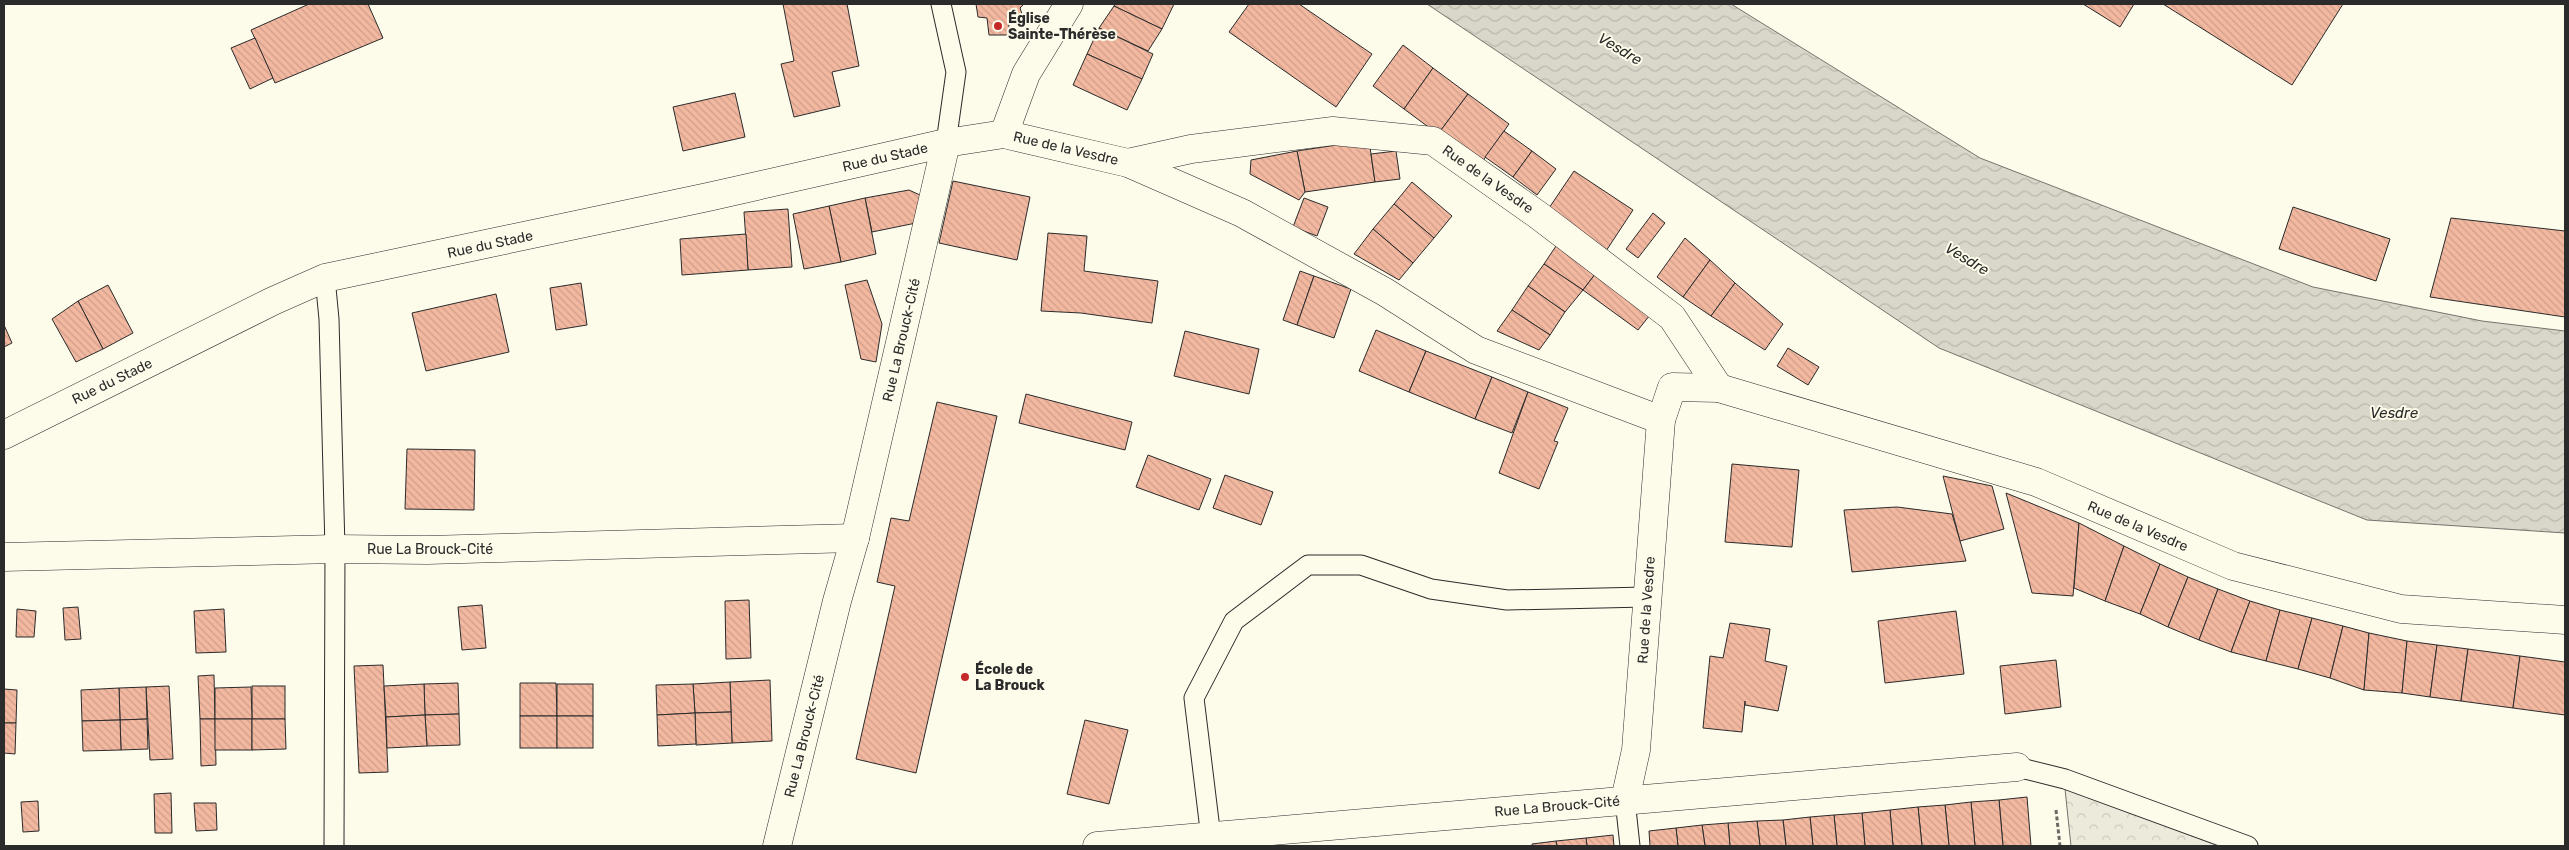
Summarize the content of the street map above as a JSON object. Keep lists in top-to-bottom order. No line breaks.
{"streets":{"street":["Rue de la Vesdre","Rue du Stade","Rue La Brouck-Cité"]},"crossings":[["Rue de la Vesdre","Rue du Stade"],["Rue de la Vesdre","Rue La Brouck-Cité"],["Rue du Stade","Rue La Brouck-Cité"]],"water":["Vesdre"],"places":["Église Sainte-Thérèse","École de La Brouck"]}
